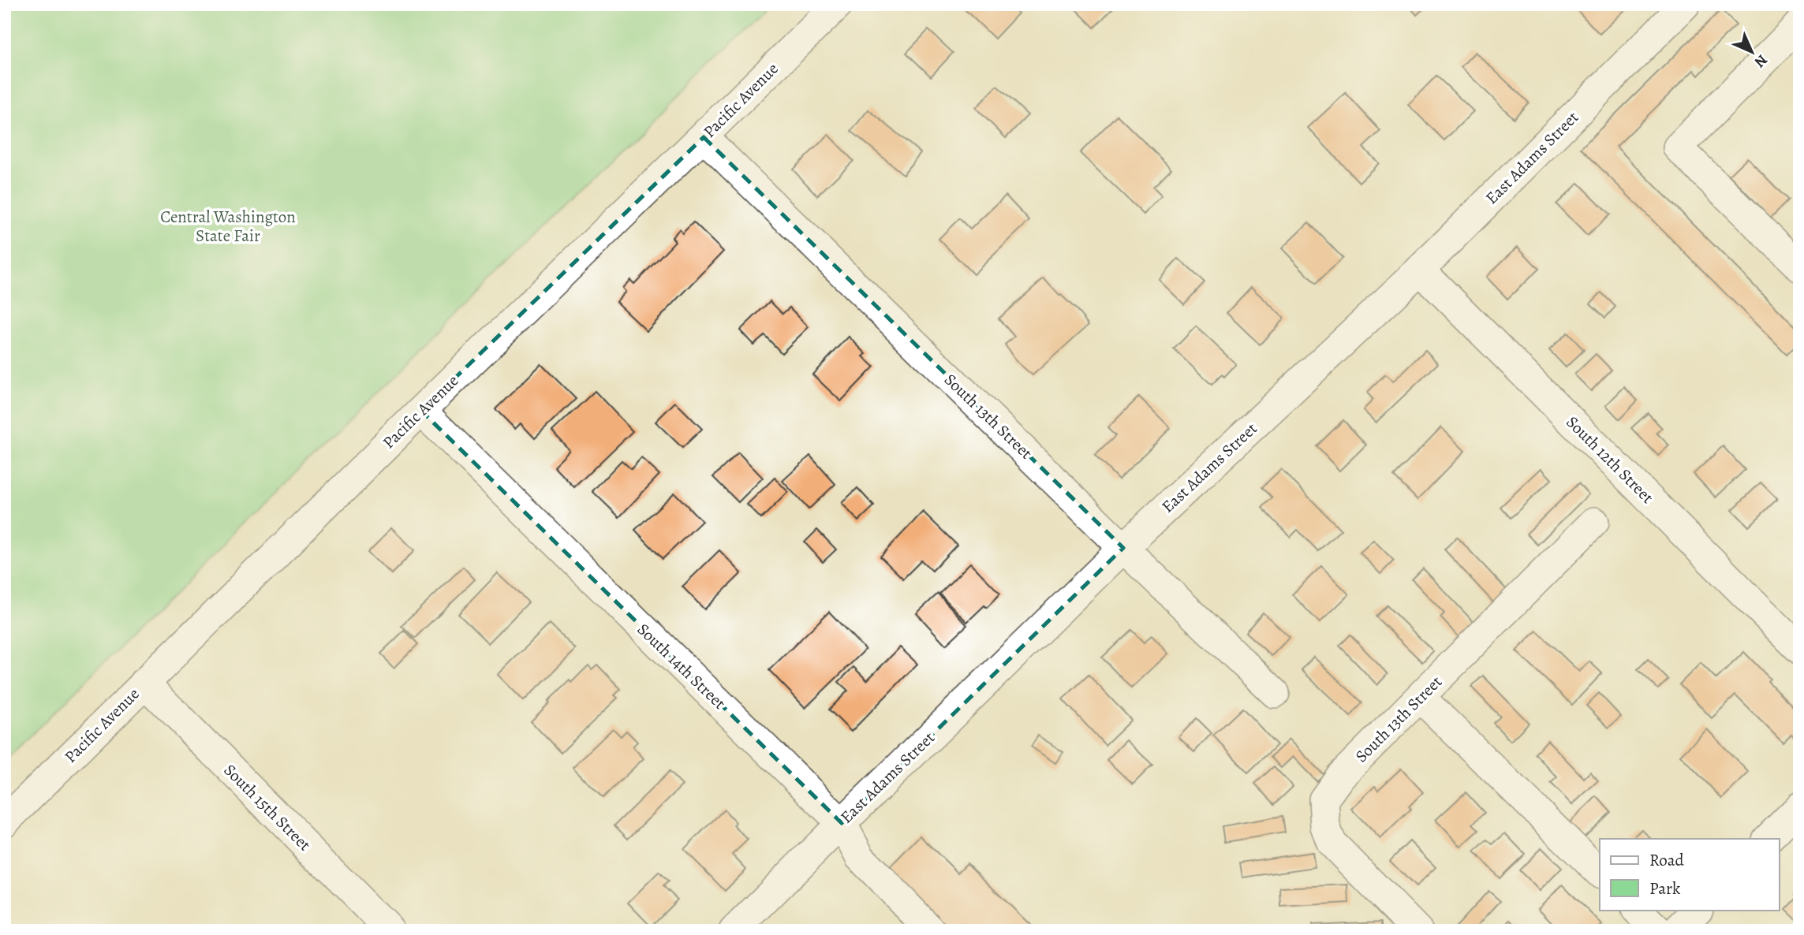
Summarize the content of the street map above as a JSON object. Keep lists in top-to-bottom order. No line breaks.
{"streets":{"street":["Pacific Avenue","East Adams Street","South 13th Street","South 12th Street","South 14th Street","South 15th Street"]},"crossings":[["Pacific Avenue","South 13th Street"],["Pacific Avenue","South 14th Street"],["Pacific Avenue","South 15th Street"],["East Adams Street","South 13th Street"],["East Adams Street","South 12th Street"],["East Adams Street","South 14th Street"]],"parks":["Central Washington State Fair"],"legend":["Road","Park"],"north":"bottom right"}
